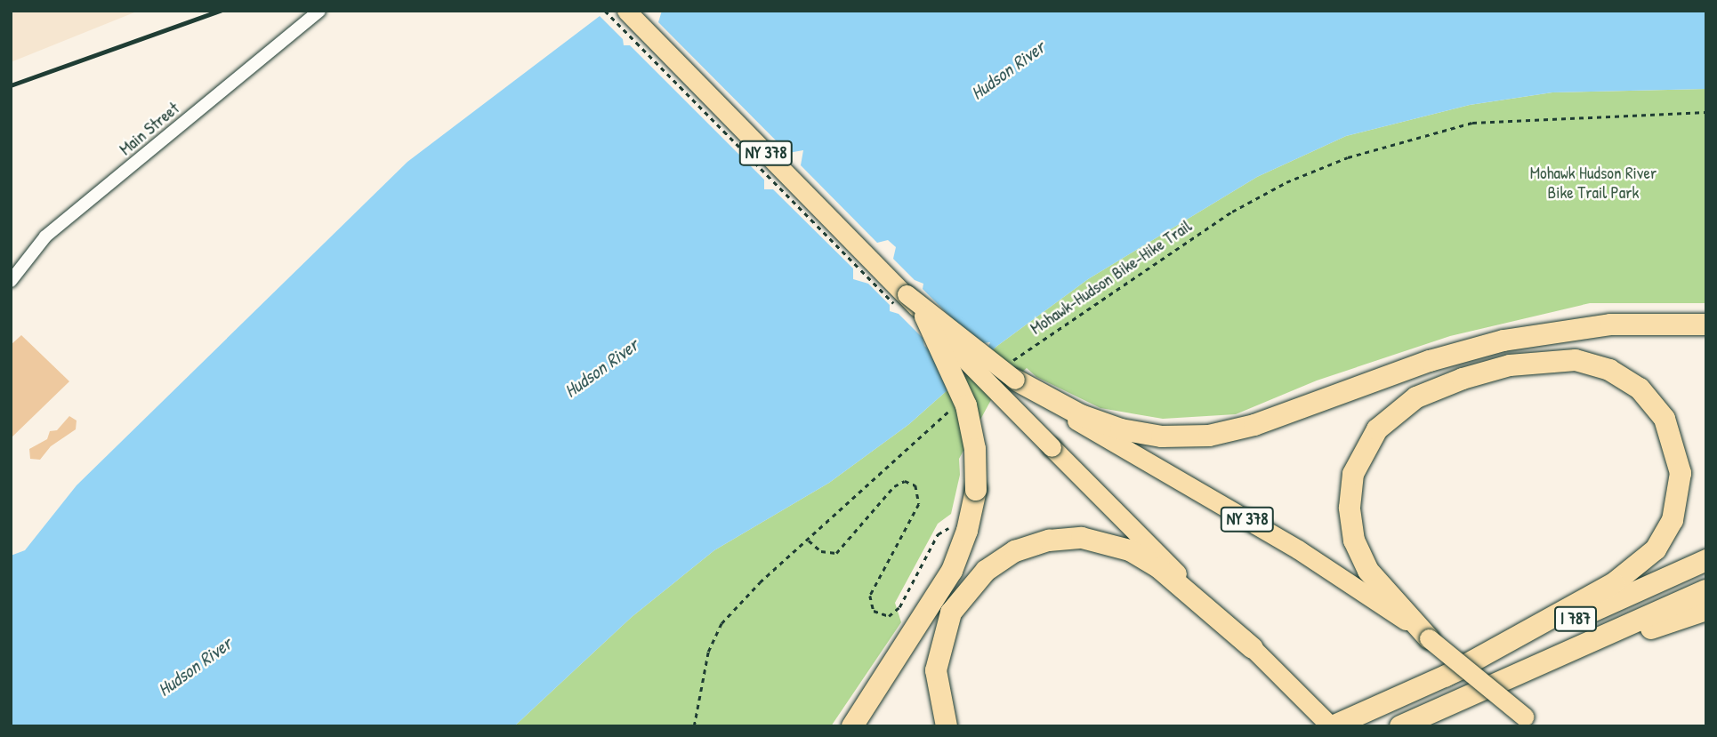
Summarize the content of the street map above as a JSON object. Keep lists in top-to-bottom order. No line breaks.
{"streets":{"highway":["I 787"],"main road":["NY 378"],"street":["Main Street"],"path":["Mohawk-Hudson Bike-Hike Trail"]},"crossings":[["NY 378","Mohawk-Hudson Bike-Hike Trail"],["NY 378","I 787"]],"water":["Hudson River"],"parks":["Mohawk Hudson River Bike Trail Park"]}
